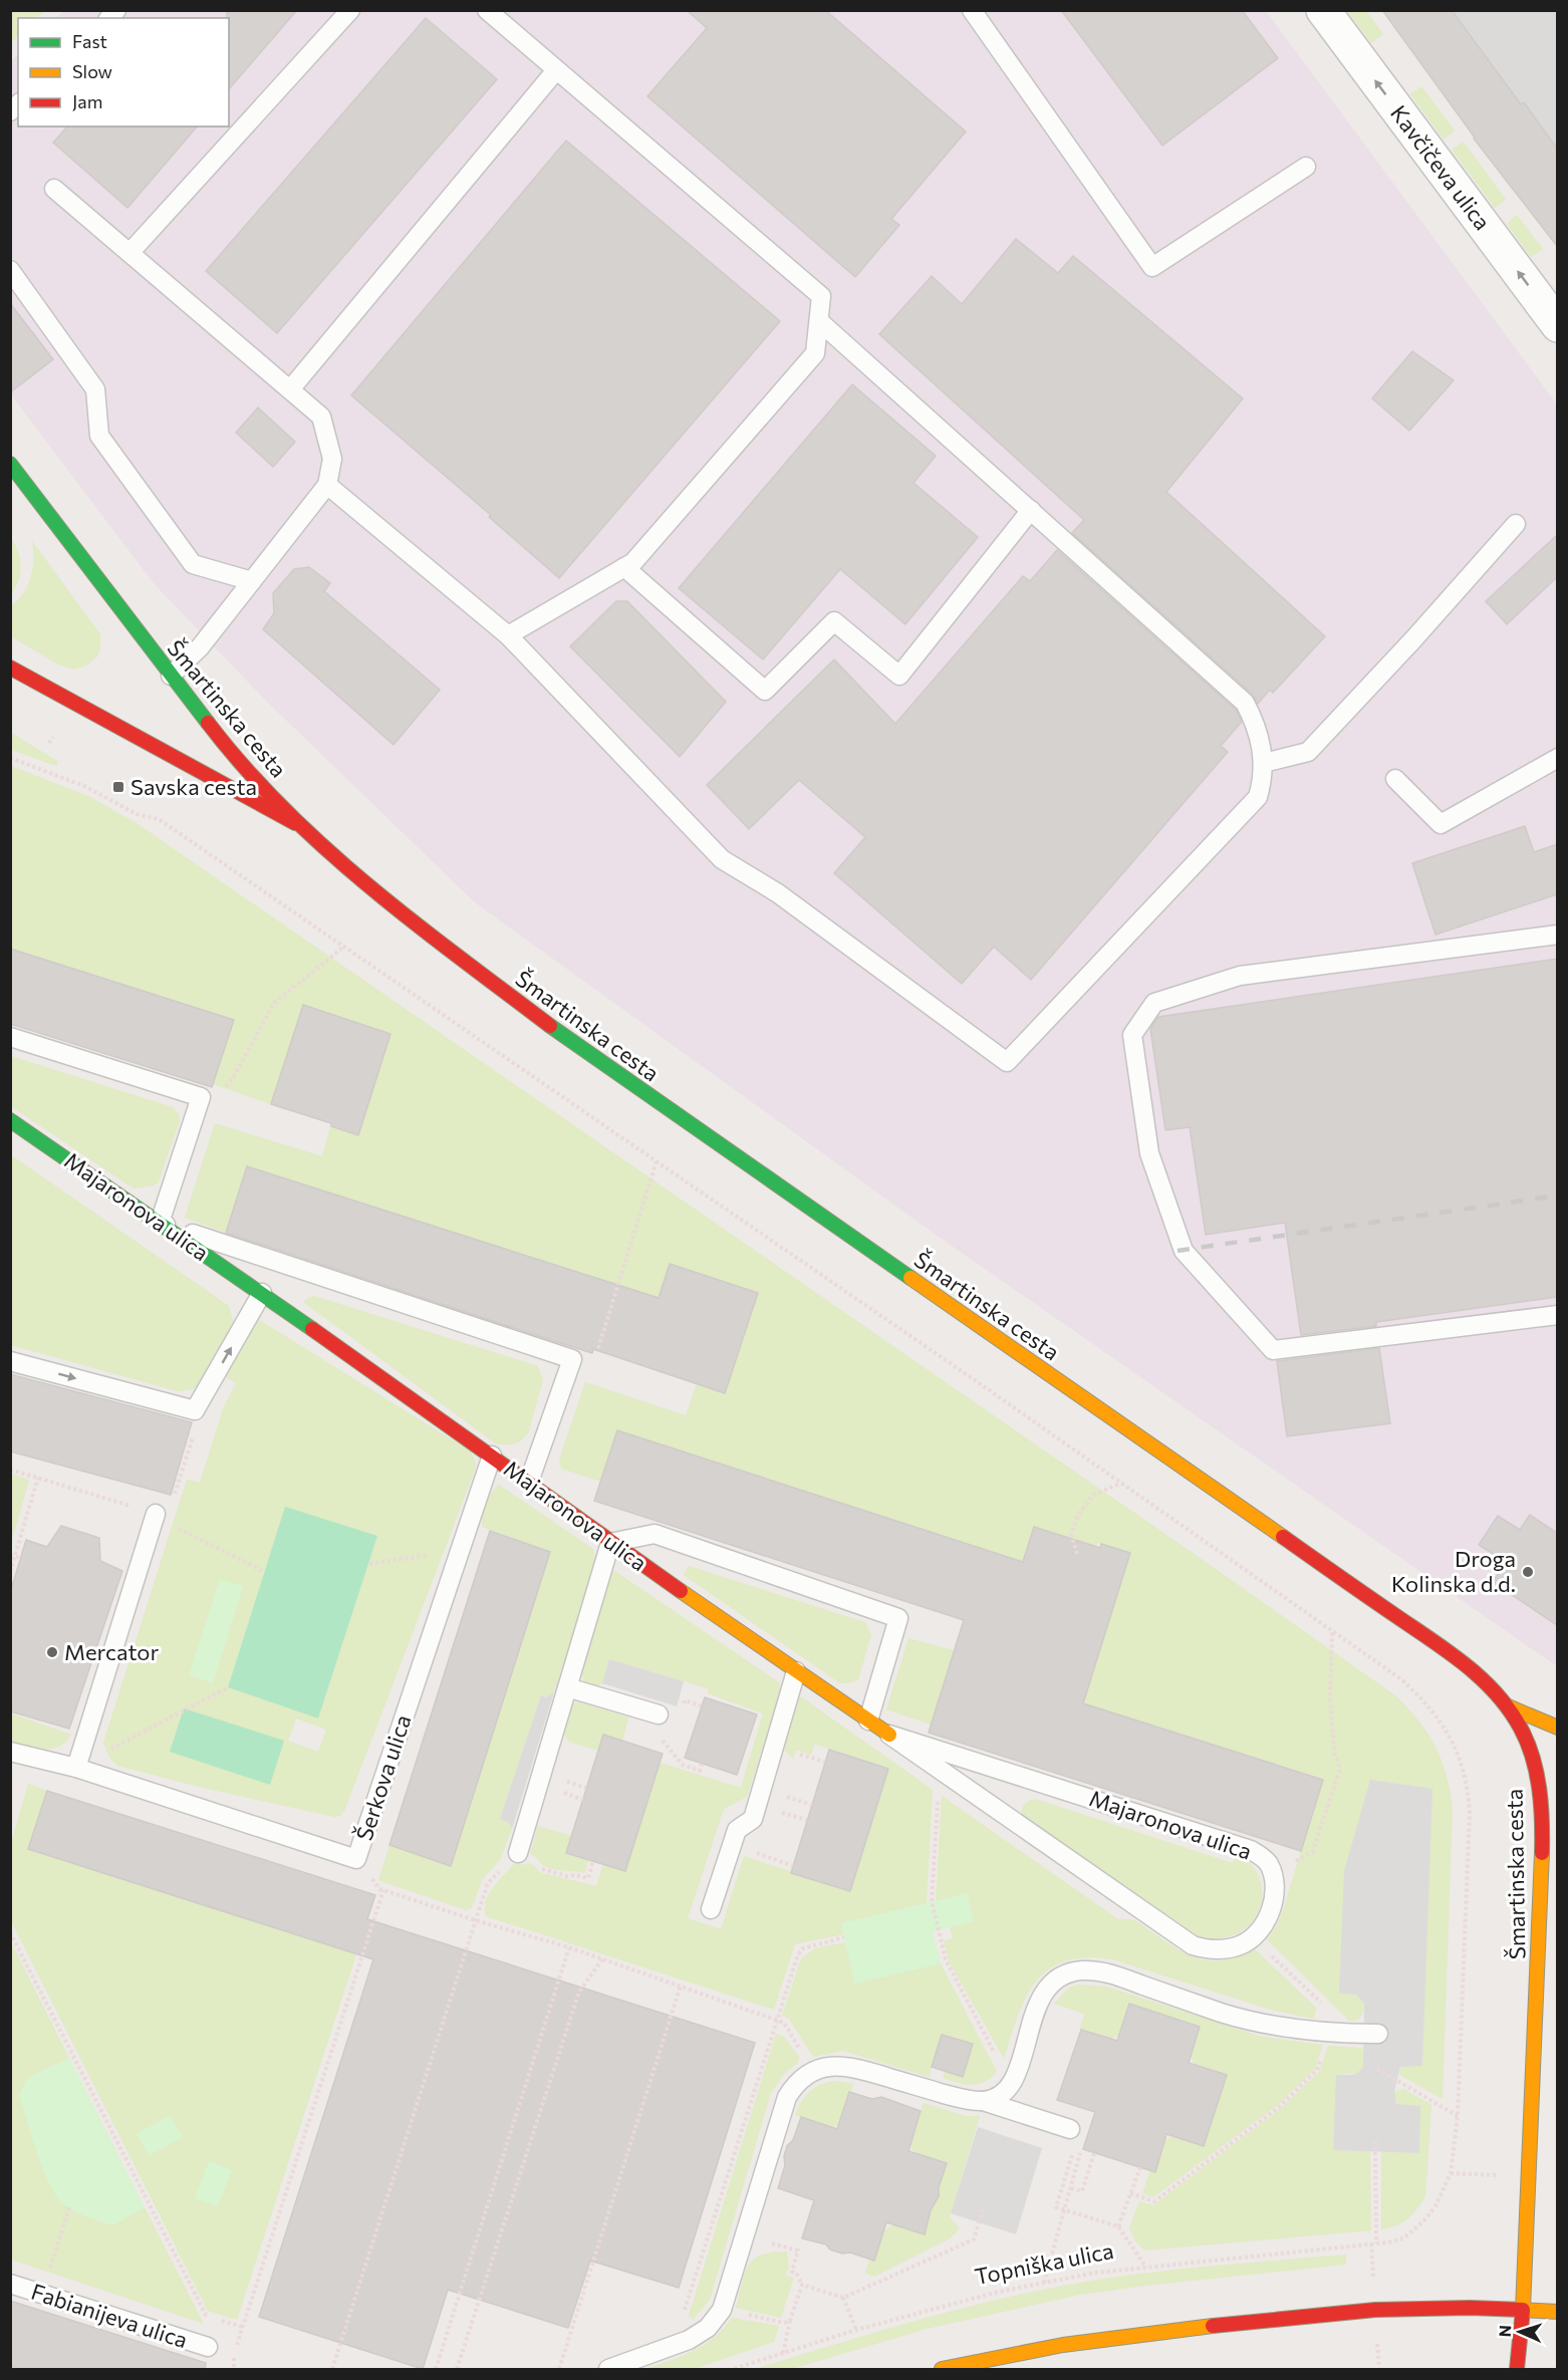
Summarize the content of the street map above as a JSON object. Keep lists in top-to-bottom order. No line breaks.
{"streets":{"main road":["Šmartinska cesta","Majaronova ulica"],"street":["Kavčičeva ulica"],"lane":["Šerkova ulica","Fabianijeva ulica"],"path":["Topniška ulica"]},"crossings":[["Šmartinska cesta","Topniška ulica"],["Majaronova ulica","Šerkova ulica"]],"one_way":["Kavčičeva ulica"],"places":{"transit":["Savska cesta"],"other":["Droga Kolinska d.d.","Mercator"]},"legend":["Fast","Slow","Jam"],"north":"left"}
